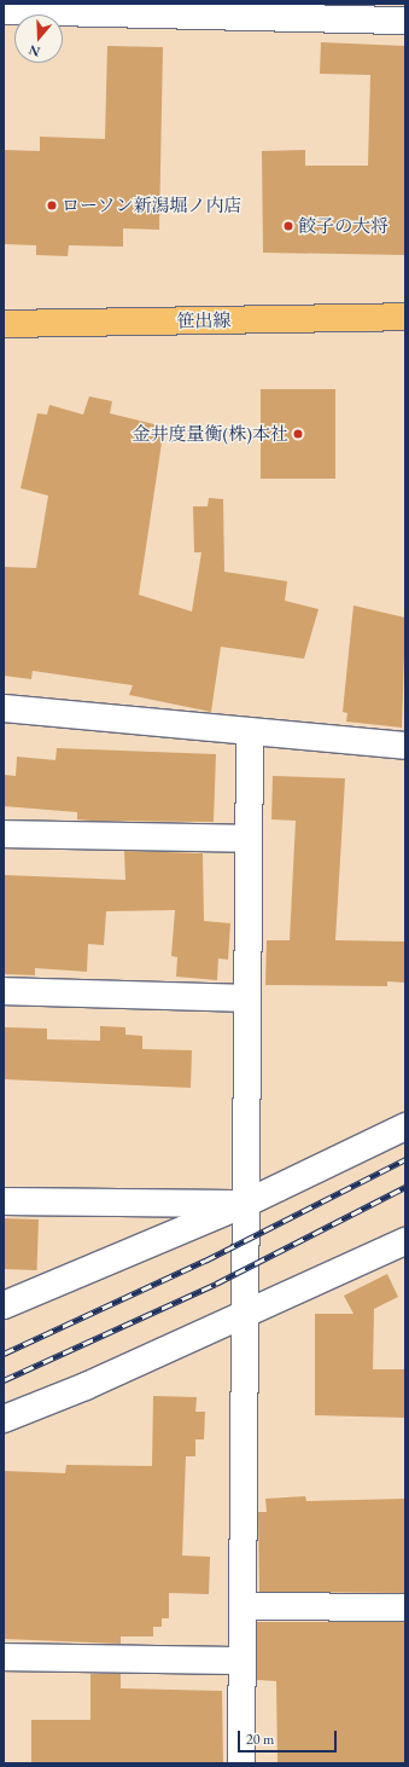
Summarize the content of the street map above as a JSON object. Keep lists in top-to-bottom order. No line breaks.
{"streets":{"main road":["笹出線"]},"places":["ローソン新潟堀ノ内店","餃子の大将","金井度量衡(株)本社"],"scale_bar":"20 m","north":"bottom"}
